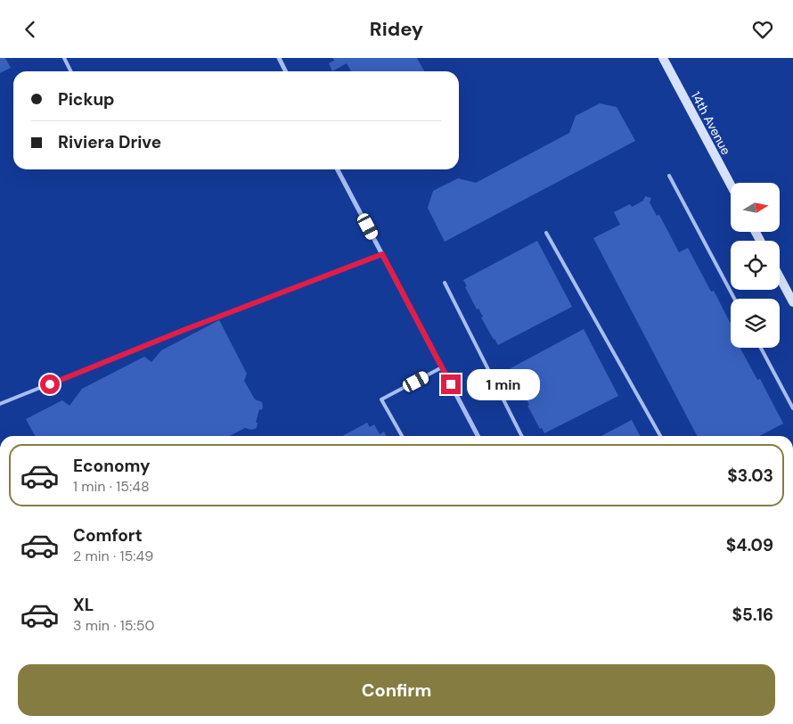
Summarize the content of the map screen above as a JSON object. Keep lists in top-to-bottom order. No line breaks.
{"streets":{"main road":["14th Avenue"]},"north":"right","page":{"header":"Ridey","banner":["Pickup","Riviera Drive"],"bubble":"1 min","list":[{"name":"Economy","note":"1 min · 15:48","value":"$3.03"},{"name":"Comfort","note":"2 min · 15:49","value":"$4.09"},{"name":"XL","note":"3 min · 15:50","value":"$5.16"}],"buttons":"Confirm"}}
